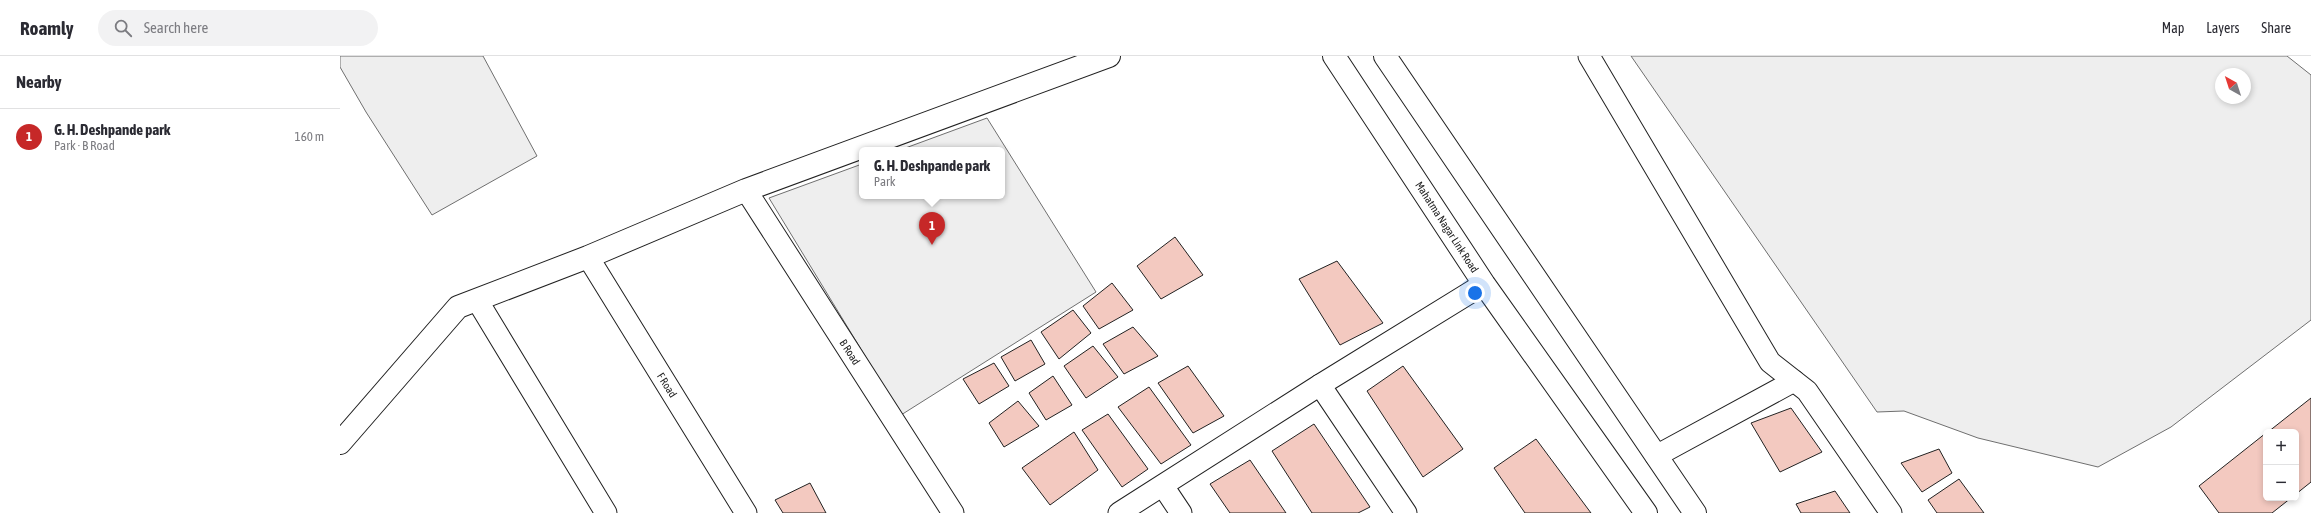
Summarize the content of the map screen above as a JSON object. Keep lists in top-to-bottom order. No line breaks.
{"streets":{"main road":["Mahatma Nagar Link Road"],"street":["B Road","F Road"]},"north":"top left","page":{"header":"Roamly","search":"Search here","nav":["Map","Layers","Share"],"heading":"Nearby","list":[{"mark":"1","name":"G. H. Deshpande park","note":"Park · B Road","value":"160 m"}],"popup":["G. H. Deshpande park","Park"],"pins":"1","map_buttons":["+","−"]}}
